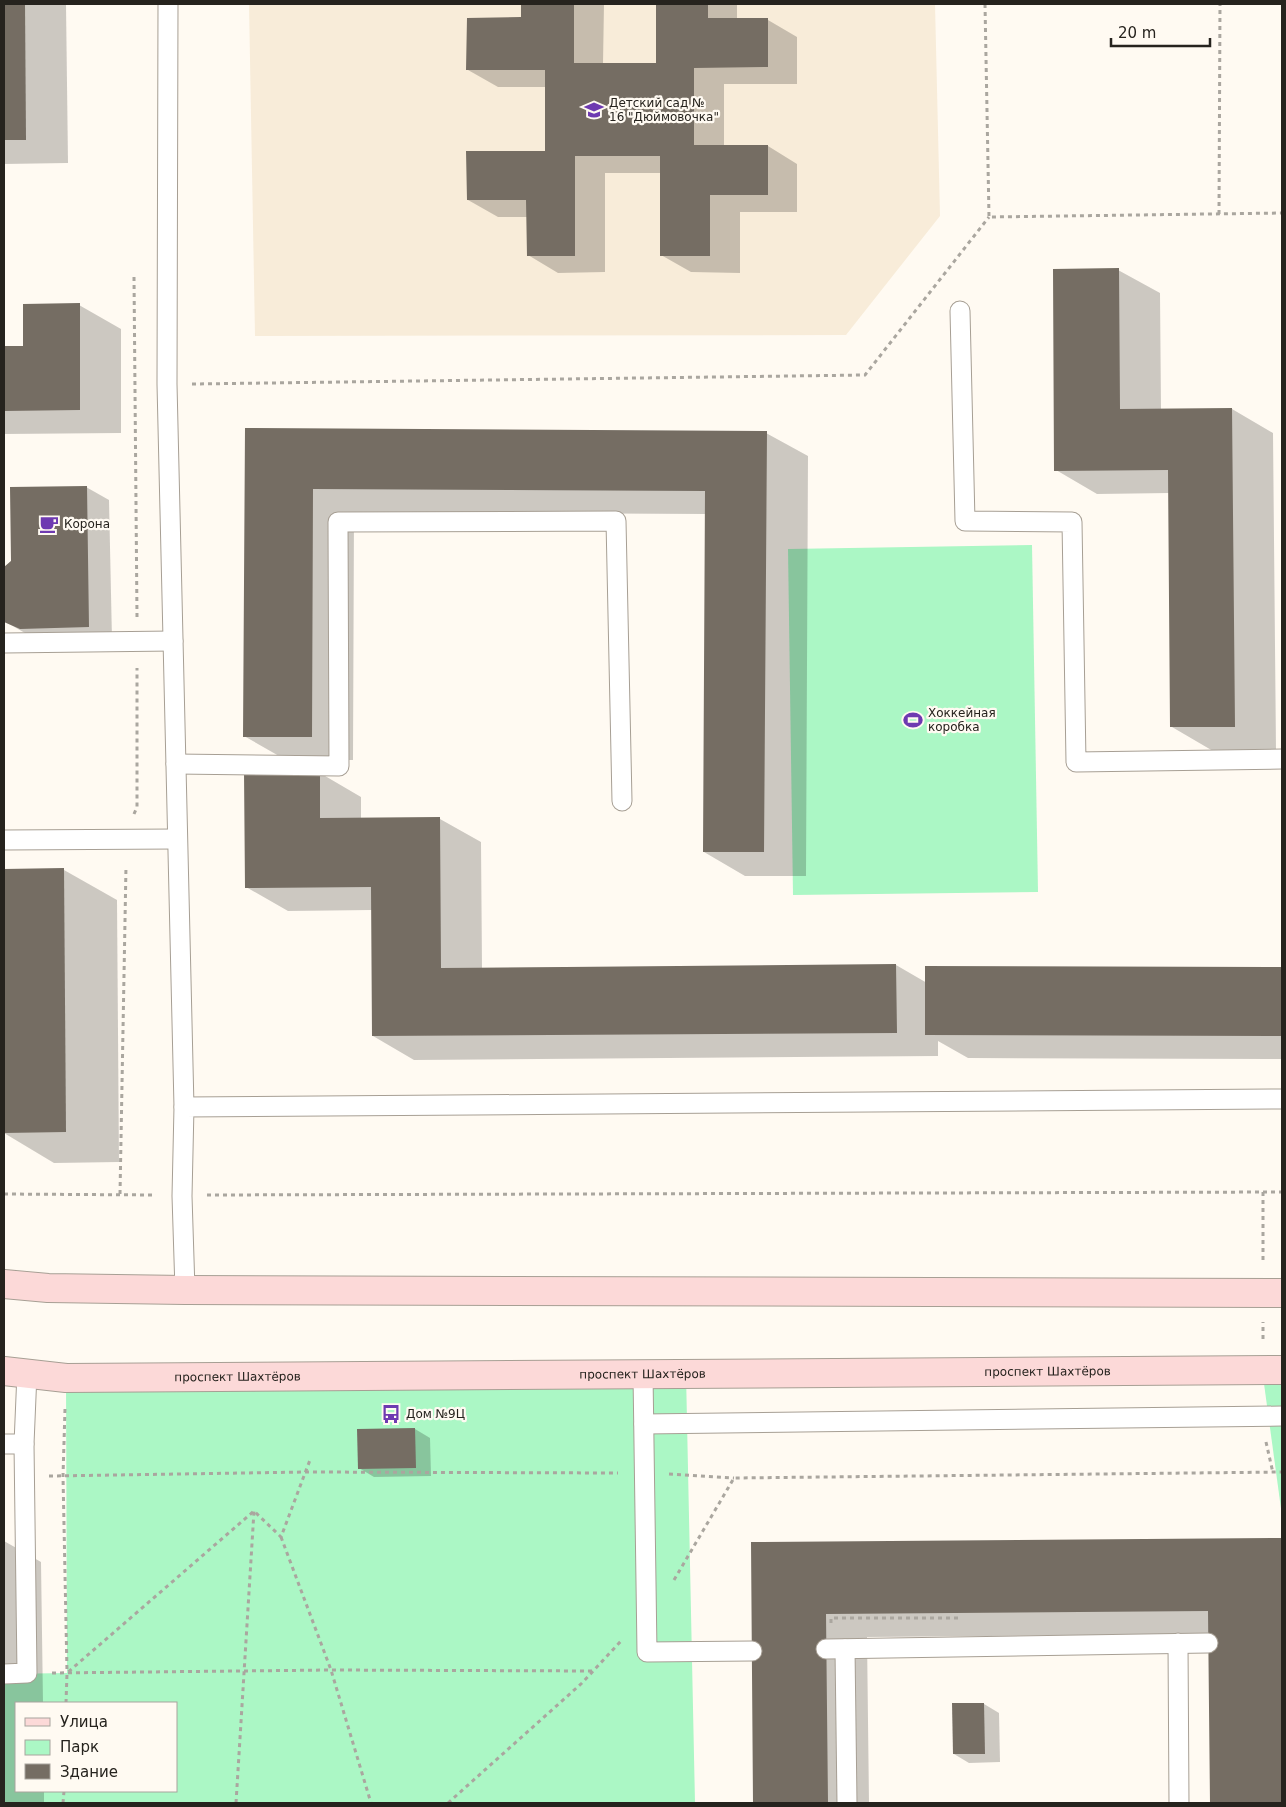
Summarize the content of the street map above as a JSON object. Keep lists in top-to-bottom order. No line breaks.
{"streets":{"main road":["проспект Шахтёров"]},"places":{"school or university":["Детский сад № 16 \"Дюймовочка\""],"cafe":["Корона"],"sports":["Хоккейная коробка"],"bus stop":["Дом №9Ц"]},"legend":["Улица","Парк","Здание"],"scale_bar":"20 m"}
